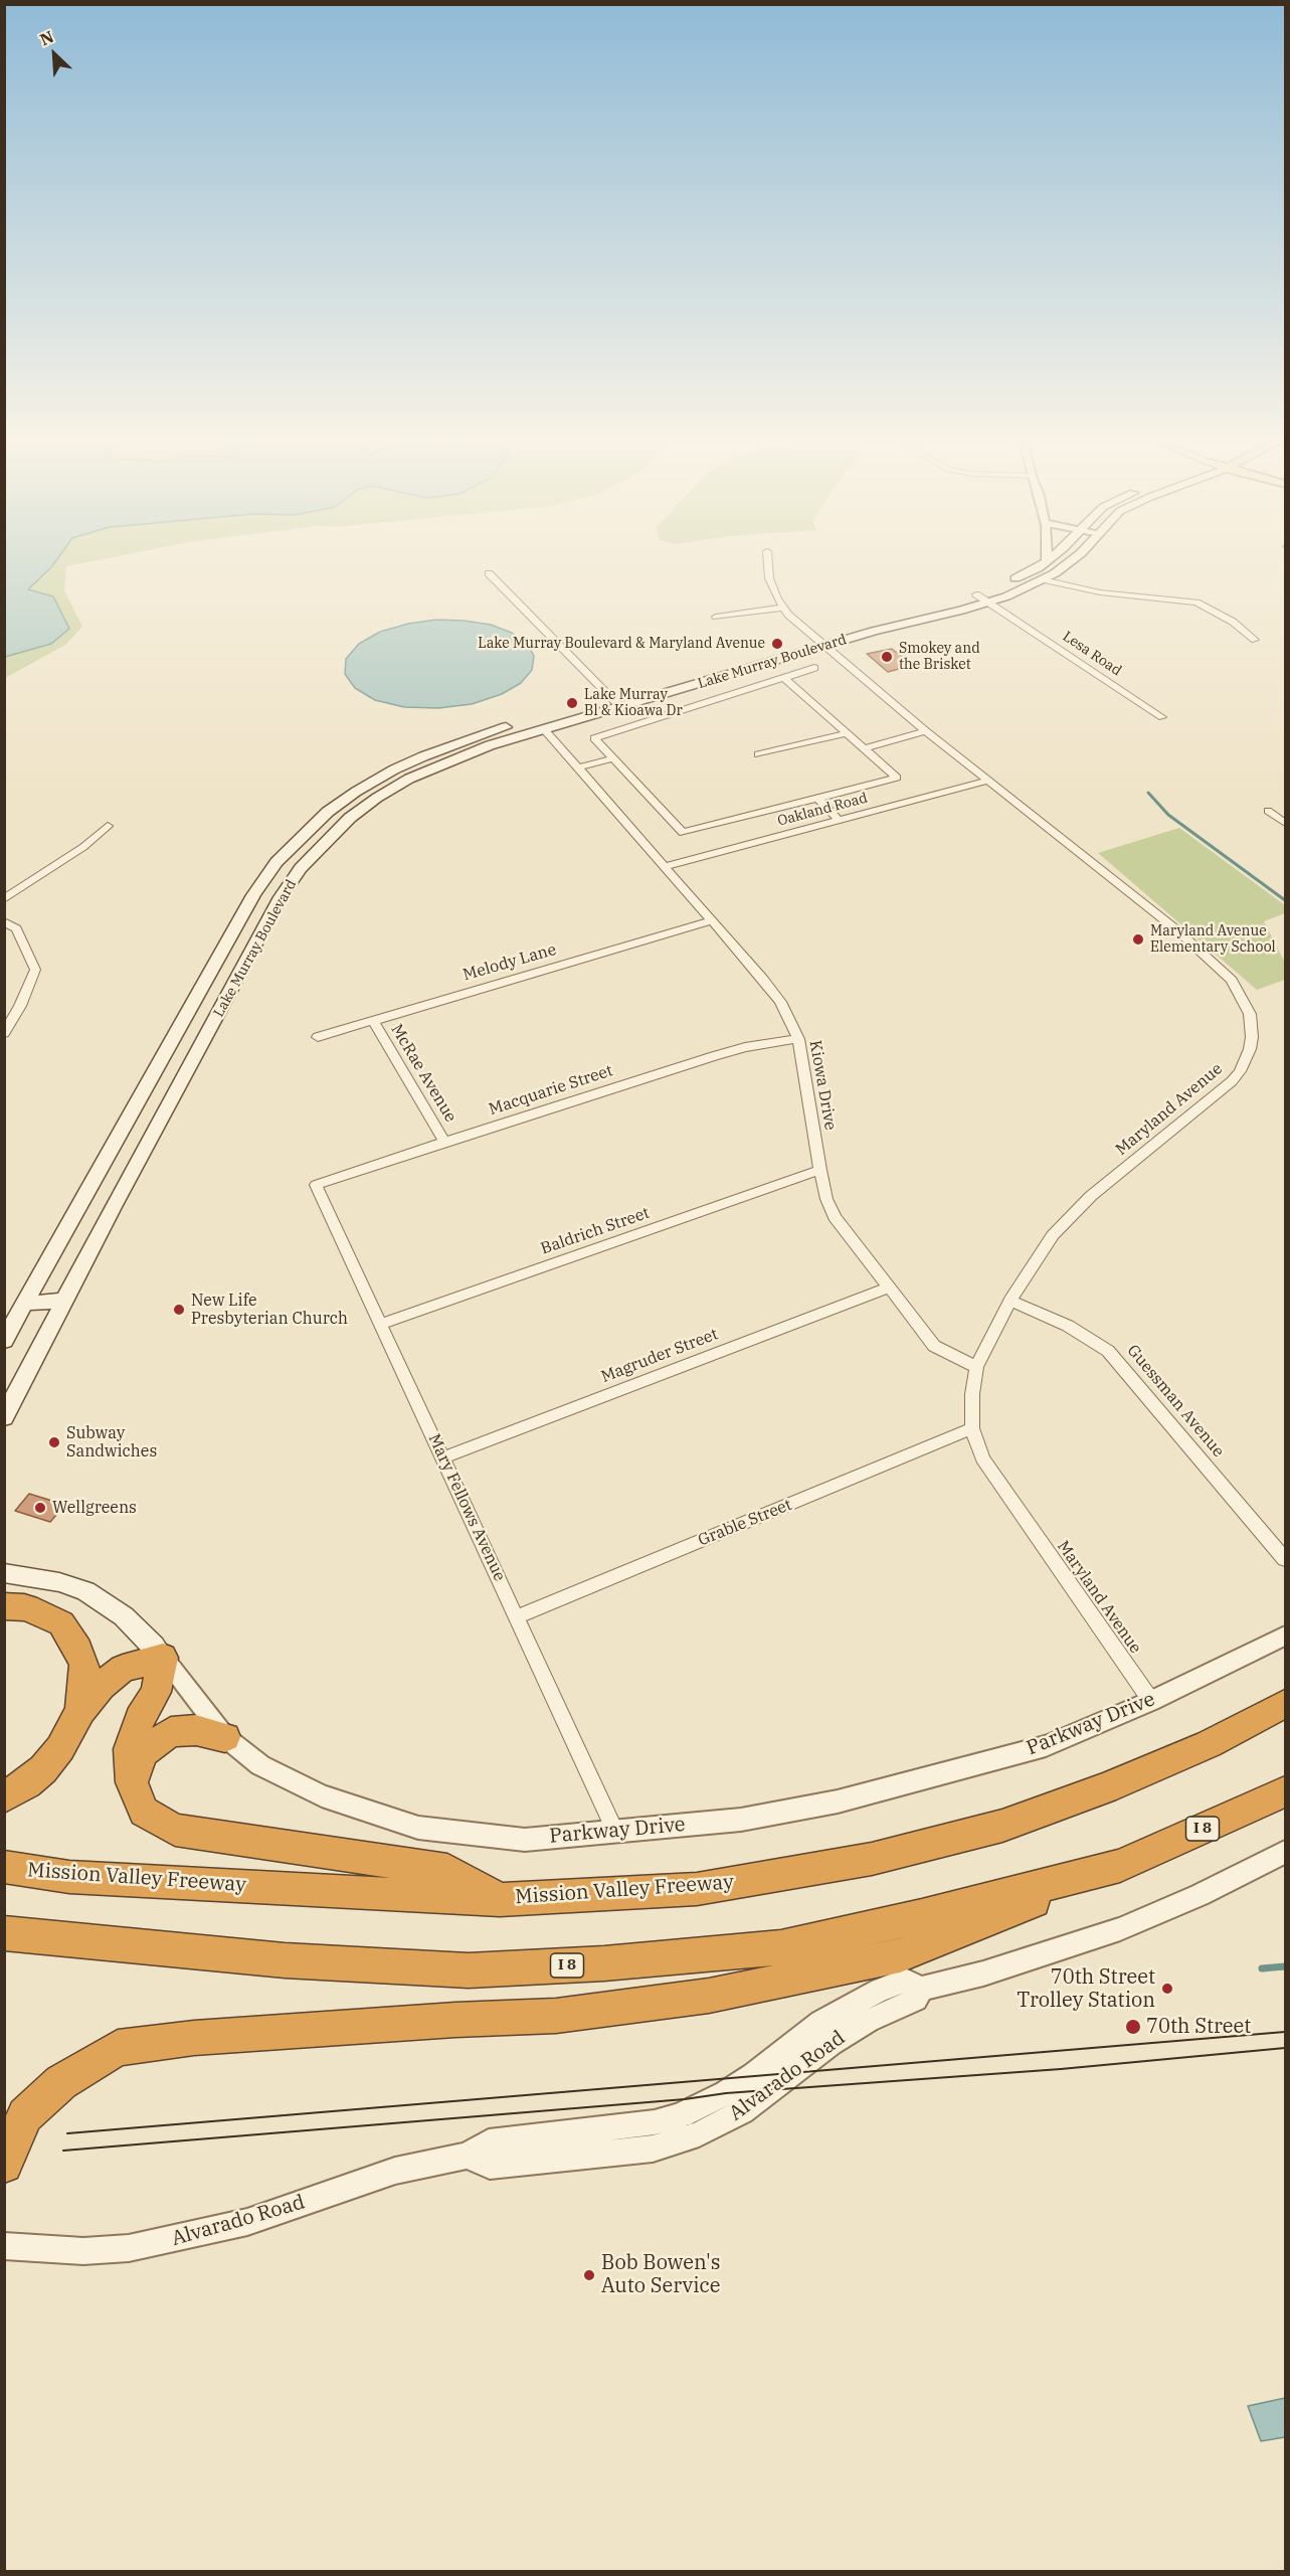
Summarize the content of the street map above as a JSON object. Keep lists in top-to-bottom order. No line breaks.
{"streets":{"highway":["I 8","Mission Valley Freeway"],"main road":["Lake Murray Boulevard","Parkway Drive"],"street":["Lesa Road","Oakland Road","Melody Lane","McRae Avenue","Kiowa Drive","Macquarie Street","Maryland Avenue","Baldrich Street","Magruder Street","Guessman Avenue","Mary Fellows Avenue","Grable Street","Alvarado Road"]},"crossings":[["Lesa Road","Lake Murray Boulevard"],["Lake Murray Boulevard","Kiowa Drive"],["Lake Murray Boulevard","Maryland Avenue"],["Oakland Road","Kiowa Drive"],["Oakland Road","Maryland Avenue"],["Melody Lane","McRae Avenue"],["Melody Lane","Kiowa Drive"],["McRae Avenue","Macquarie Street"],["Kiowa Drive","Macquarie Street"],["Kiowa Drive","Maryland Avenue"],["Kiowa Drive","Baldrich Street"],["Kiowa Drive","Magruder Street"],["Macquarie Street","Mary Fellows Avenue"],["Maryland Avenue","Guessman Avenue"],["Maryland Avenue","Grable Street"],["Maryland Avenue","Parkway Drive"],["Baldrich Street","Mary Fellows Avenue"],["Magruder Street","Mary Fellows Avenue"],["Mary Fellows Avenue","Grable Street"],["Mary Fellows Avenue","Parkway Drive"]],"places":["Lake Murray Boulevard & Maryland Avenue","Smokey and the Brisket","Lake Murray Bl & Kioawa Dr","Maryland Avenue Elementary School","New Life Presbyterian Church","Subway Sandwiches","Wellgreens","70th Street Trolley Station","70th Street","Bob Bowen's Auto Service"],"north":"top left"}
